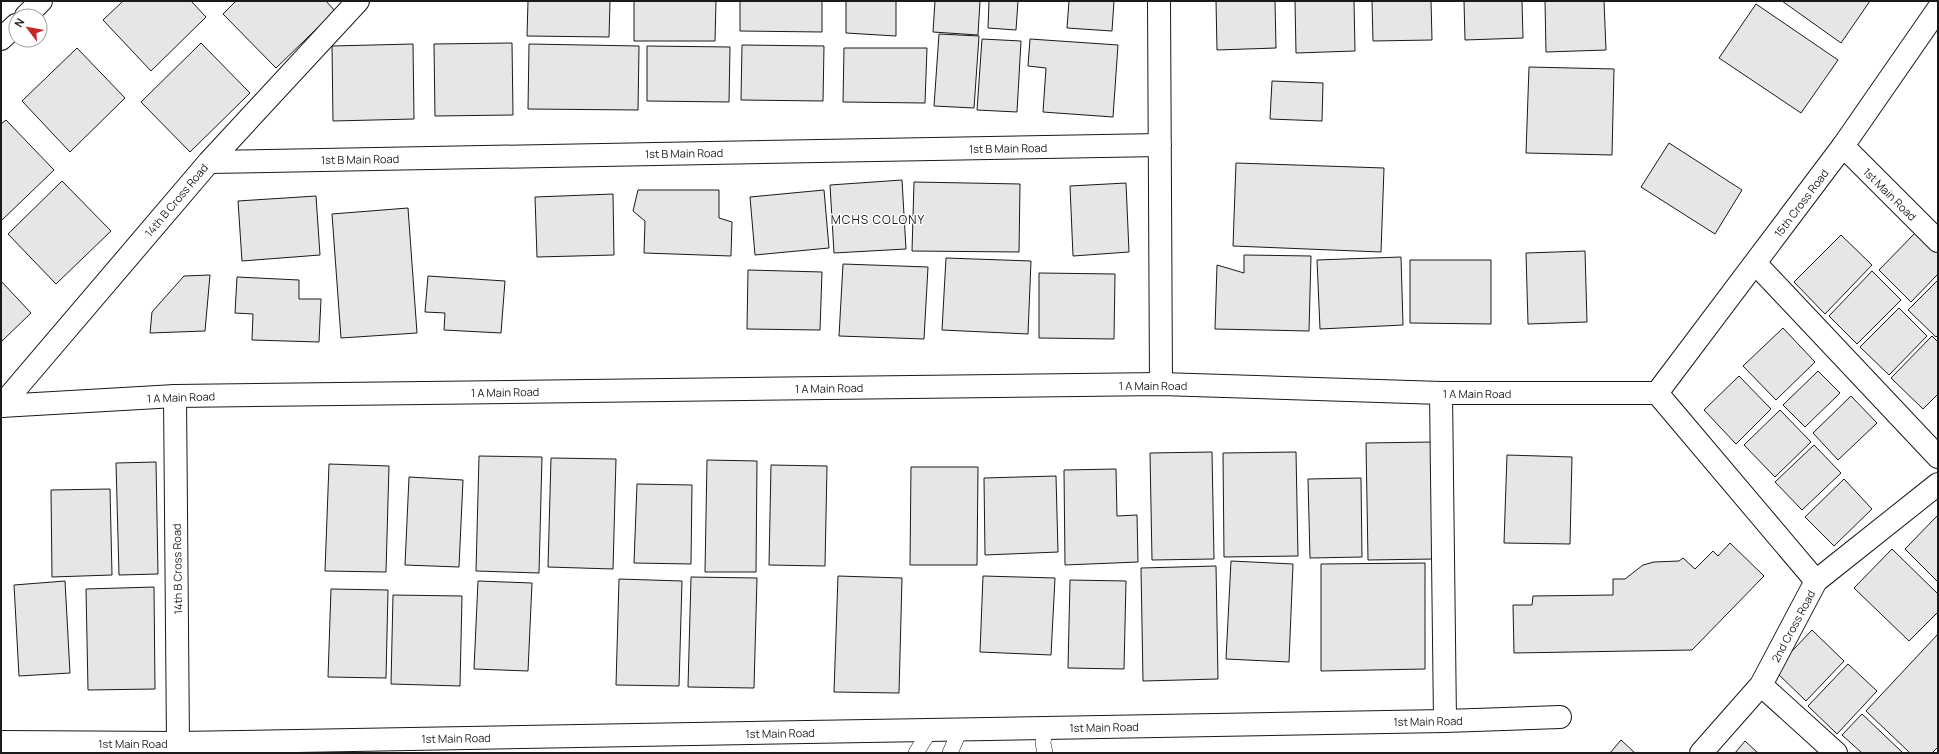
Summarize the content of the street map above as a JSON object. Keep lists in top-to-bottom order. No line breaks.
{"streets":{"street":["1st B Main Road","1st Main Road","14th B Cross Road","15th Cross Road","1 A Main Road","2nd Cross Road"]},"crossings":[["1st B Main Road","14th B Cross Road"],["1st Main Road","14th B Cross Road"],["1st Main Road","15th Cross Road"],["14th B Cross Road","1 A Main Road"],["15th Cross Road","1 A Main Road"]],"districts":["MCHS COLONY"],"north":"top left"}
